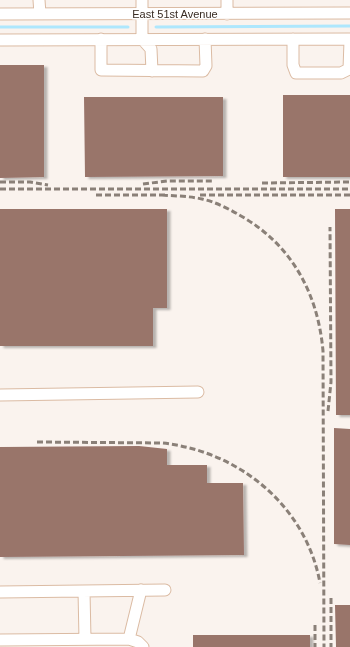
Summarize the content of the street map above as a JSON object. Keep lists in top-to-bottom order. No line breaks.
{"streets":{"street":["East 51st Avenue"]}}
